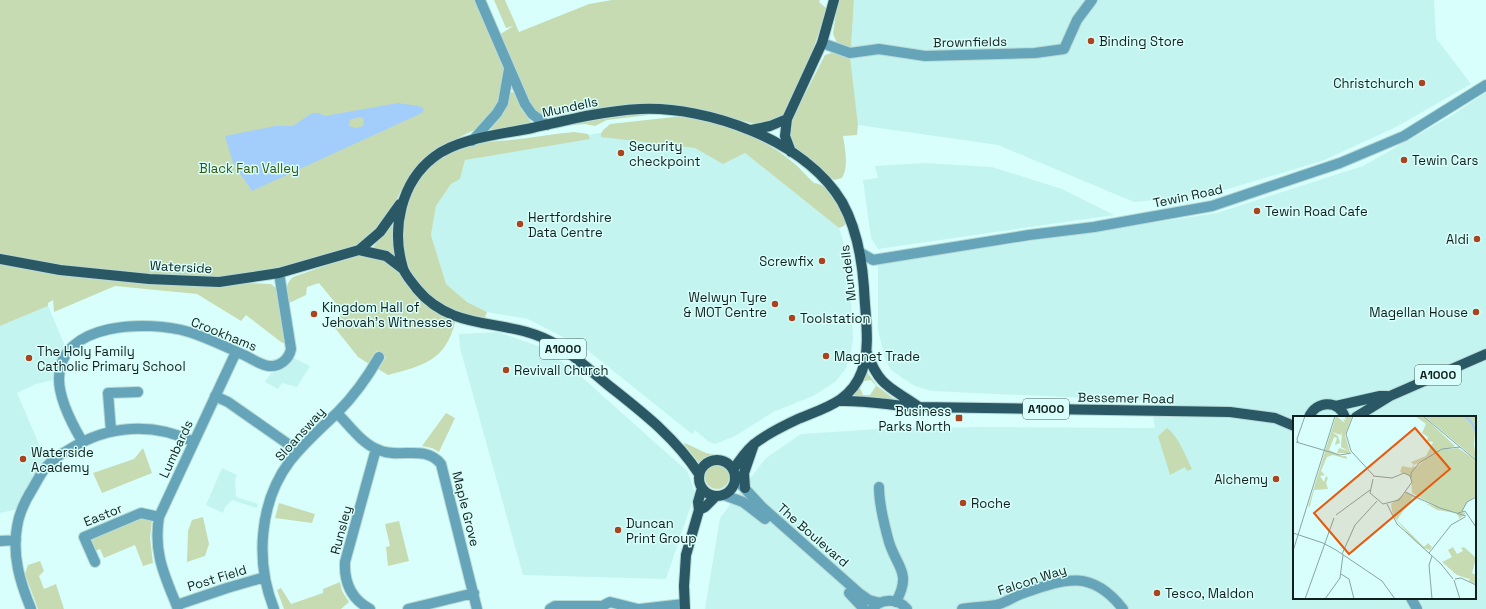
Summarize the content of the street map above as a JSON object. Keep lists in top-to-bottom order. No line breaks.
{"streets":{"main road":["Mundells","Waterside","A1000","Bessemer Road"],"street":["Brownfields","Tewin Road","Crookhams","Sloansway","Lumbards","Maple Grove","Eastor","Runsley","The Boulevard","Post Field","Falcon Way"]},"crossings":[["Mundells","Waterside"],["Mundells","A1000"],["Mundells","Bessemer Road"],["Mundells","The Boulevard"],["Waterside","Crookhams"],["Waterside","A1000"],["Crookhams","Lumbards"],["A1000","Bessemer Road"],["A1000","The Boulevard"],["Sloansway","Maple Grove"],["Sloansway","Post Field"],["Lumbards","Eastor"],["Lumbards","Post Field"],["Maple Grove","Runsley"]],"parks":["Black Fan Valley"],"places":{"other":["Binding Store","Christchurch","Security checkpoint","Tewin Cars","Tewin Road Cafe","Hertfordshire Data Centre","Aldi","Screwfix","Welwyn Tyre & MOT Centre","Magellan House","Kingdom Hall of Jehovah's Witnesses","Toolstation","Magnet Trade","The Holy Family Catholic Primary School","Revivall Church","Waterside Academy","Alchemy","Roche","Duncan Print Group","Tesco, Maldon"],"transit":["Business Parks North"]}}
